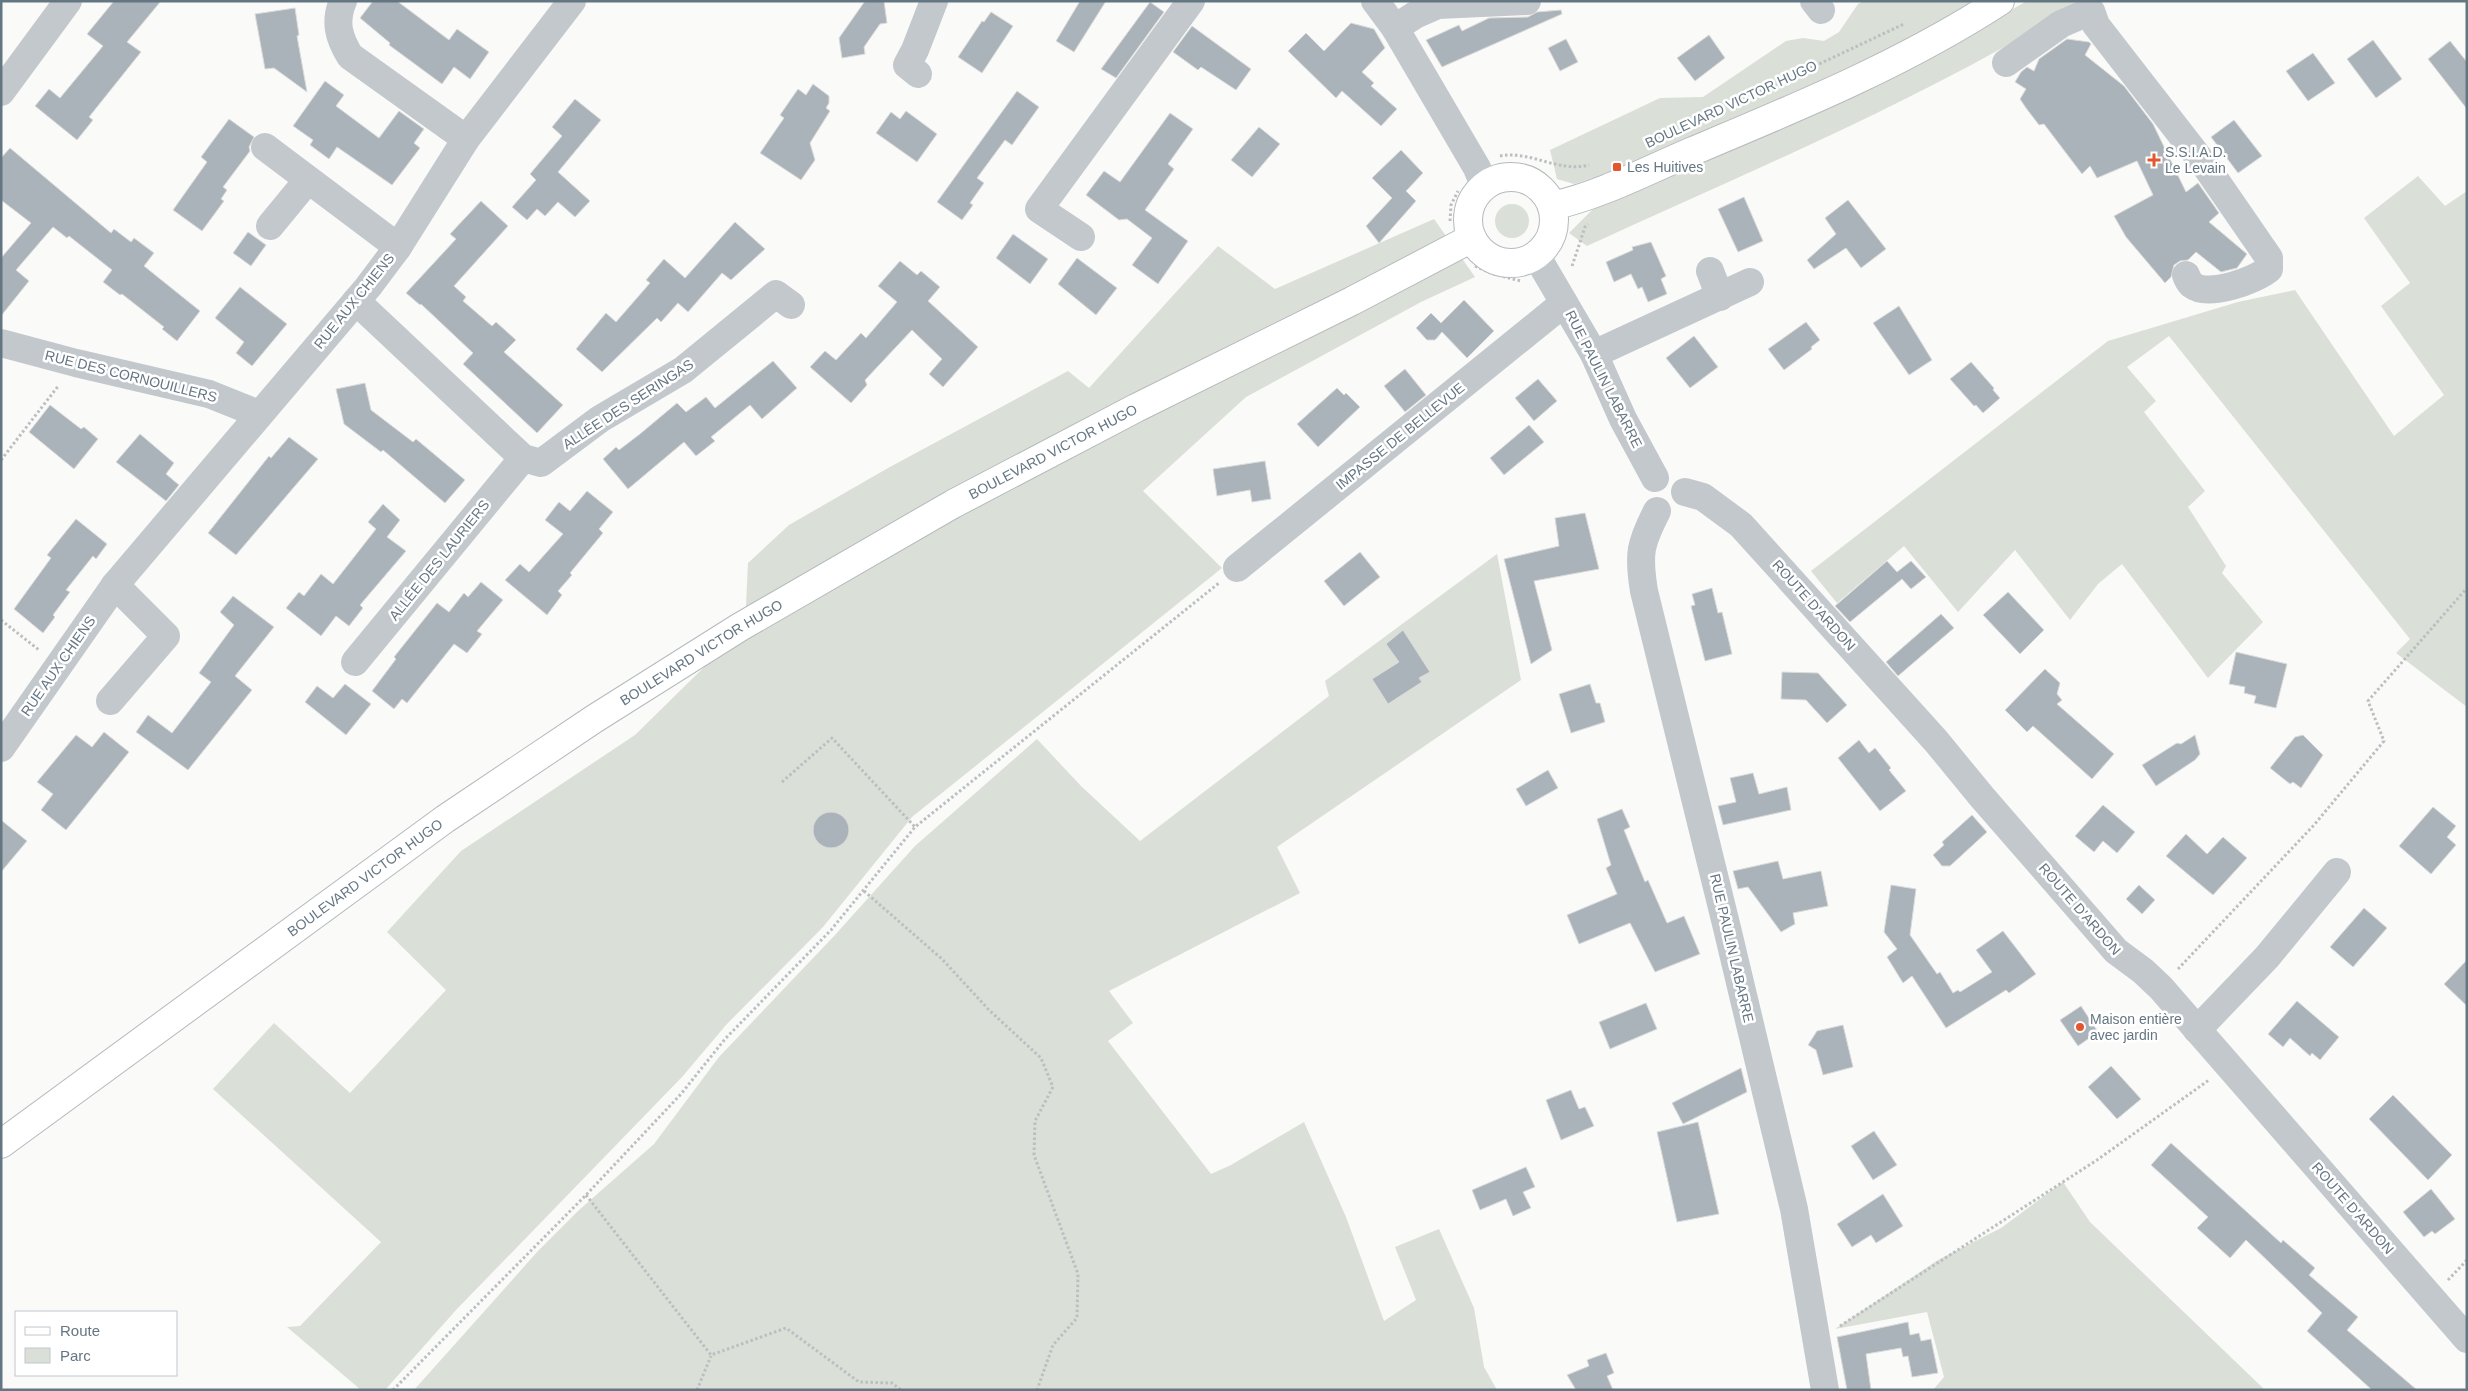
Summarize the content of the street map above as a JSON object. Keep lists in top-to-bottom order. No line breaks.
{"streets":{"main road":["BOULEVARD VICTOR HUGO"],"street":["RUE AUX CHIENS","RUE DES CORNOUILLERS","RUE PAULIN LABARRE","ALLÉE DES SERINGAS","IMPASSE DE BELLEVUE","ALLÉE DES LAURIERS","ROUTE D'ARDON"]},"crossings":[["BOULEVARD VICTOR HUGO","RUE PAULIN LABARRE"],["RUE AUX CHIENS","RUE DES CORNOUILLERS"],["RUE PAULIN LABARRE","IMPASSE DE BELLEVUE"],["RUE PAULIN LABARRE","ROUTE D'ARDON"],["ALLÉE DES SERINGAS","ALLÉE DES LAURIERS"]],"places":{"health":["S.S.I.A.D. Le Levain"],"transit":["Les Huitives"],"other":["Maison entière avec jardin"]},"legend":["Route","Parc"]}
